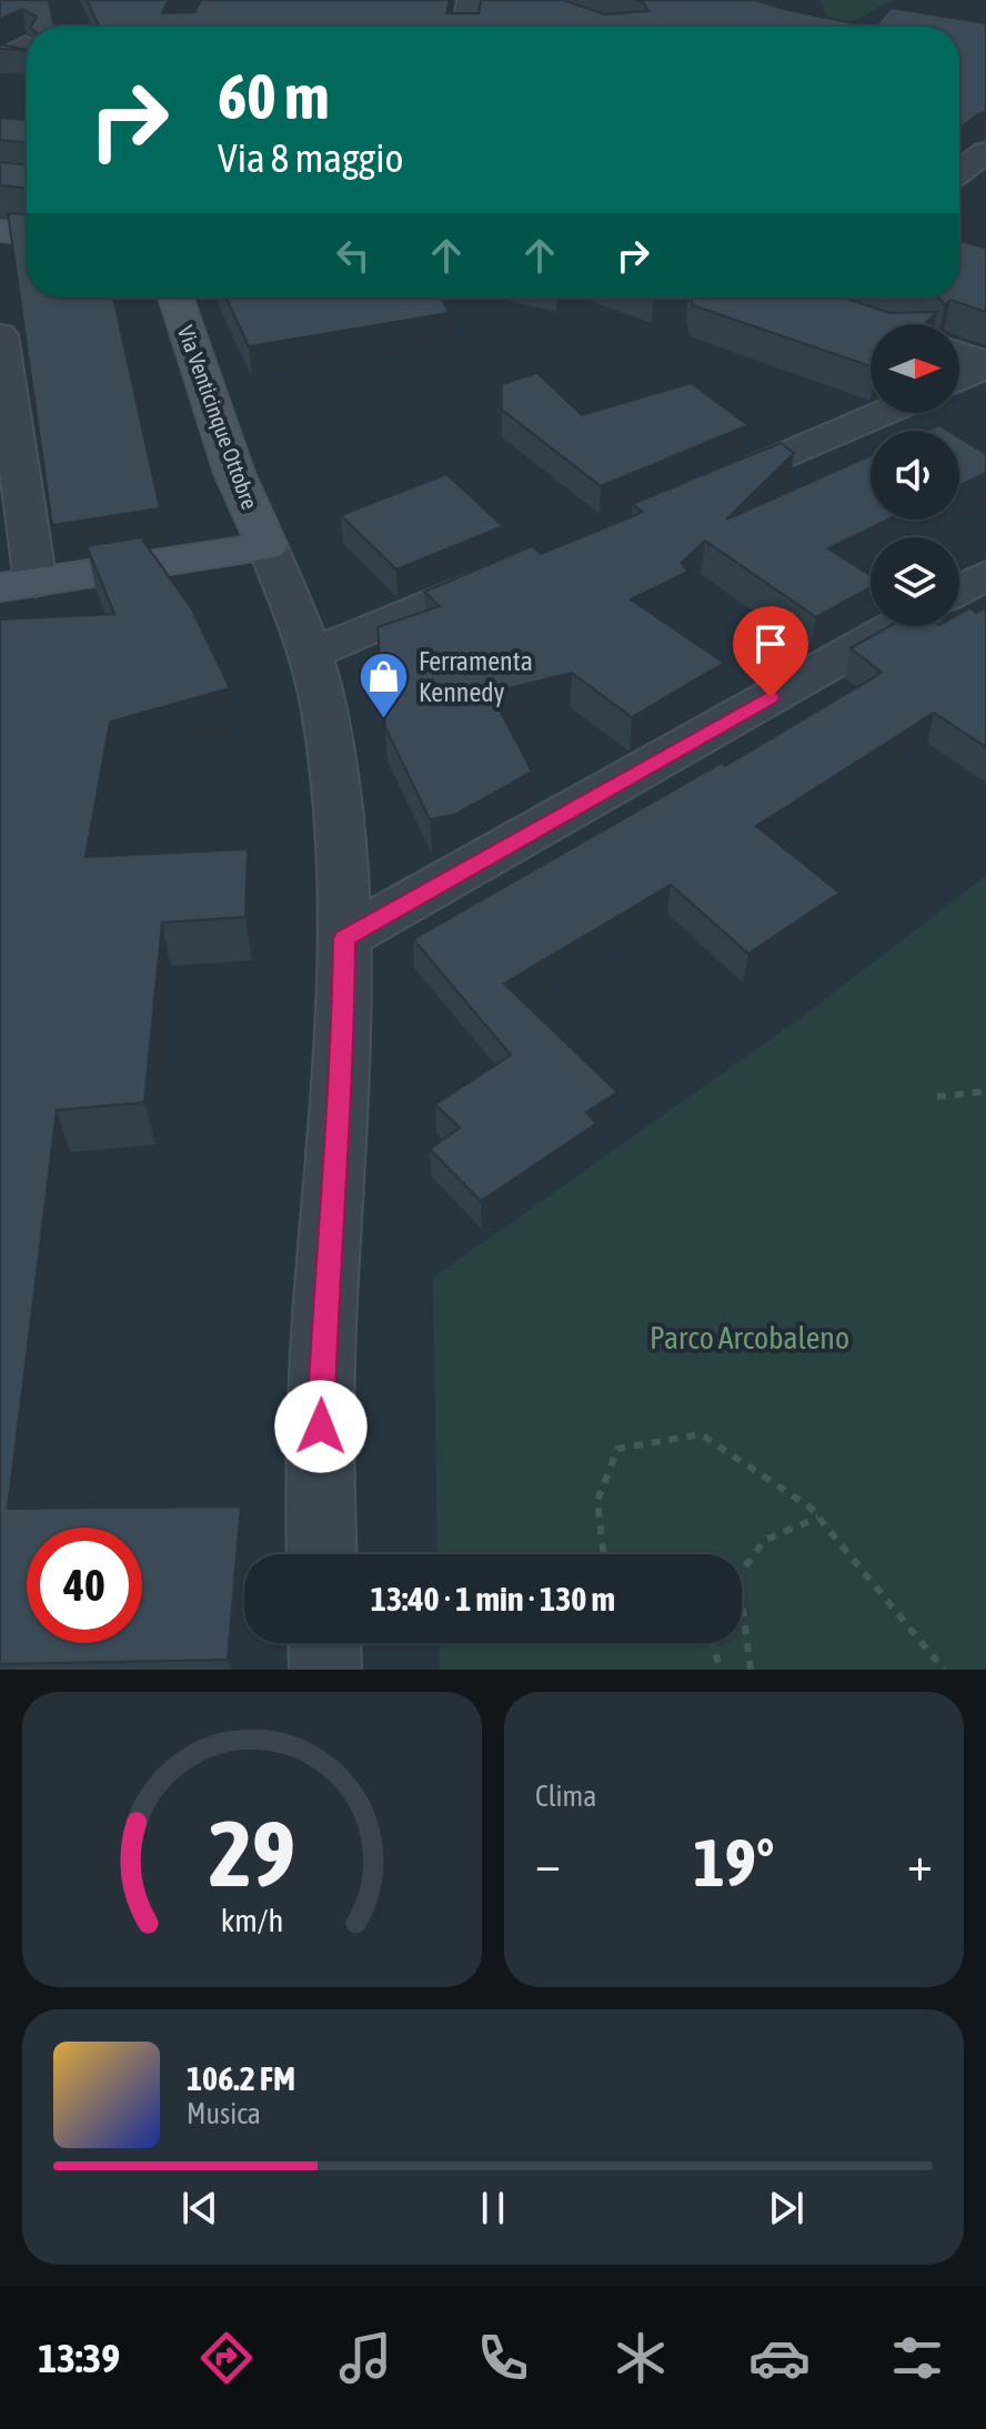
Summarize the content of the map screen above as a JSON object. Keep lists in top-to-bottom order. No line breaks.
{"streets":{"main road":["Via Venticinque Ottobre"]},"parks":["Parco Arcobaleno"],"places":{"shop":["Ferramenta Kennedy"]},"north":"right","page":{"turn":["60 m","Via 8 maggio"],"limit":"40","trip":"13:40 · 1 min · 130 m","tile":"Clima","heat":["−","19°","+"],"song":["106.2 FM","Musica"],"tabs":"13:39","gauge":["29","km/h"]}}
